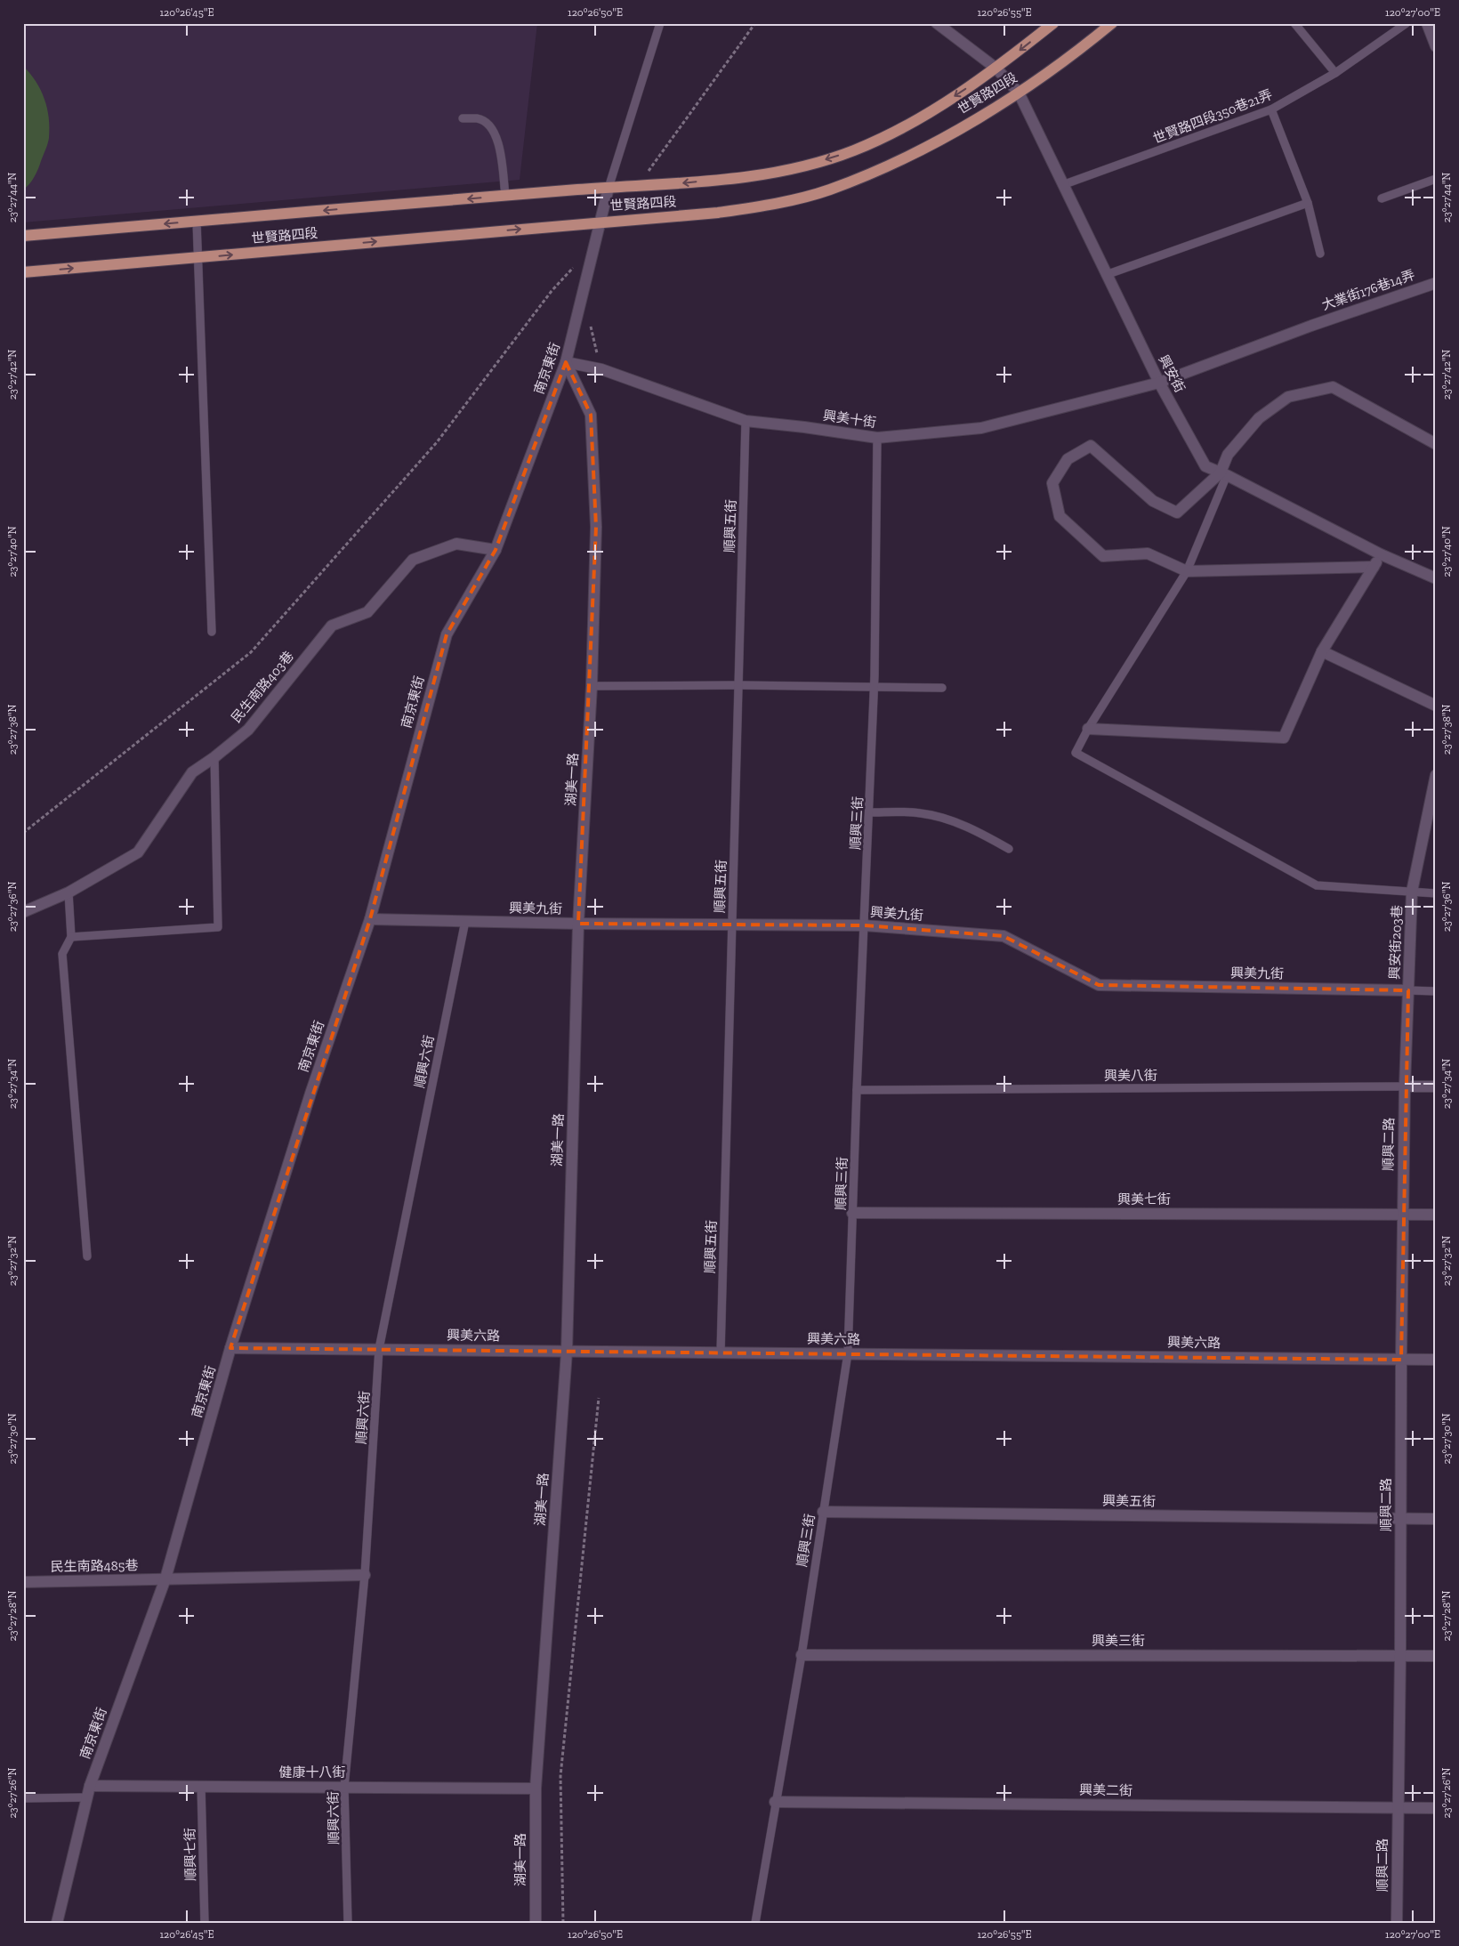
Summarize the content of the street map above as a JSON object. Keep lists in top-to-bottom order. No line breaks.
{"streets":{"main road":["世賢路四段"],"street":["大業街176巷14弄","南京東街","興安街","興美十街","民生南路403巷","湖美一路","興美九街","興安街203巷","順興二路","興美七街","興美六路","興美五街","民生南路485巷","興美三街","健康十八街","興美二街"],"lane":["世賢路四段350巷21弄","順興五街","順興三街","順興六街","興美八街","順興七街"]},"crossings":[["世賢路四段","南京東街"],["世賢路四段","興安街"],["世賢路四段350巷21弄","興安街"],["大業街176巷14弄","興安街"],["大業街176巷14弄","興美十街"],["南京東街","興美十街"],["南京東街","民生南路403巷"],["南京東街","湖美一路"],["南京東街","興美九街"],["南京東街","興美六路"],["南京東街","民生南路485巷"],["南京東街","健康十八街"],["興安街","興美十街"],["興美十街","順興五街"],["興美十街","湖美一路"],["興美十街","順興三街"],["順興五街","興美九街"],["順興五街","興美六路"],["湖美一路","興美九街"],["湖美一路","興美六路"],["湖美一路","健康十八街"],["順興三街","興美九街"],["順興三街","興美八街"],["順興三街","興美七街"],["順興三街","興美六路"],["順興三街","興美五街"],["順興三街","興美三街"],["順興三街","興美二街"],["興美九街","興安街203巷"],["興美九街","順興六街"],["興安街203巷","興美八街"],["興安街203巷","順興二路"],["順興六街","興美六路"],["順興六街","民生南路485巷"],["順興六街","健康十八街"],["興美八街","順興二路"],["順興二路","興美七街"],["順興二路","興美六路"],["順興二路","興美五街"],["順興二路","興美三街"],["順興二路","興美二街"],["健康十八街","順興七街"]],"coordinates":["120°26'45\"E","120°26'50\"E","120°26'55\"E","120°27'00\"E","23°27'44\"N","23°27'42\"N","23°27'40\"N","23°27'38\"N","23°27'36\"N","23°27'34\"N","23°27'32\"N","23°27'30\"N","23°27'28\"N","23°27'26\"N"]}
